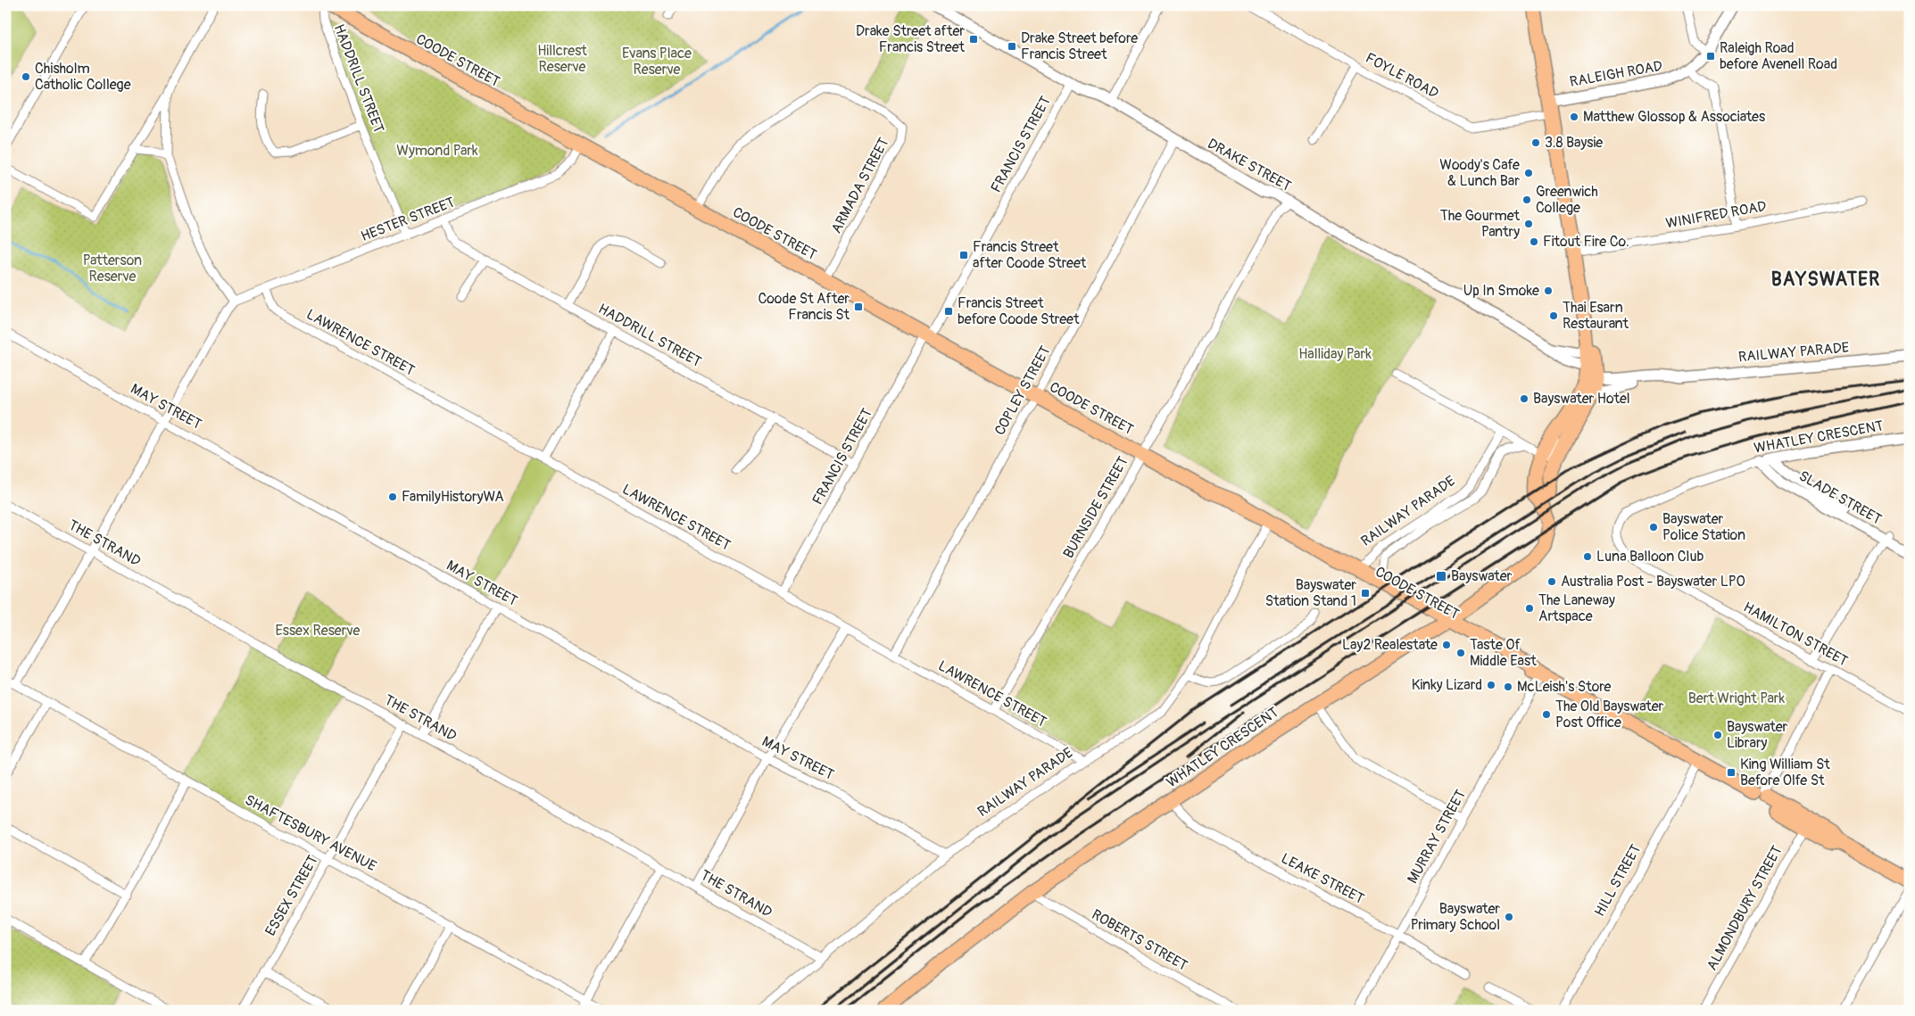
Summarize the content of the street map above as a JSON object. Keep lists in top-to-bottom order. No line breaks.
{"streets":{"main road":["COODE STREET","WHATLEY CRESCENT"],"street":["RALEIGH ROAD","FOYLE ROAD","HADDRILL STREET","FRANCIS STREET","DRAKE STREET","ARMADA STREET","WINIFRED ROAD","HESTER STREET","LAWRENCE STREET","RAILWAY PARADE","COPLEY STREET","MAY STREET","SLADE STREET","BURNSIDE STREET","THE STRAND","HAMILTON STREET","SHAFTESBURY AVENUE","MURRAY STREET","LEAKE STREET","HILL STREET","ESSEX STREET","ALMONDBURY STREET","ROBERTS STREET"]},"crossings":[["COODE STREET","FRANCIS STREET"],["COODE STREET","ARMADA STREET"],["COODE STREET","HESTER STREET"],["COODE STREET","RAILWAY PARADE"],["COODE STREET","COPLEY STREET"],["COODE STREET","WHATLEY CRESCENT"],["COODE STREET","BURNSIDE STREET"],["COODE STREET","MURRAY STREET"],["HADDRILL STREET","FRANCIS STREET"],["HADDRILL STREET","HESTER STREET"],["FRANCIS STREET","DRAKE STREET"],["FRANCIS STREET","LAWRENCE STREET"],["DRAKE STREET","RAILWAY PARADE"],["DRAKE STREET","COPLEY STREET"],["DRAKE STREET","BURNSIDE STREET"],["HESTER STREET","LAWRENCE STREET"],["LAWRENCE STREET","RAILWAY PARADE"],["LAWRENCE STREET","COPLEY STREET"],["LAWRENCE STREET","BURNSIDE STREET"],["RAILWAY PARADE","MAY STREET"],["RAILWAY PARADE","THE STRAND"],["WHATLEY CRESCENT","SLADE STREET"],["WHATLEY CRESCENT","HAMILTON STREET"],["WHATLEY CRESCENT","LEAKE STREET"],["WHATLEY CRESCENT","ROBERTS STREET"],["THE STRAND","ESSEX STREET"],["SHAFTESBURY AVENUE","ESSEX STREET"],["MURRAY STREET","LEAKE STREET"]],"districts":["BAYSWATER"],"parks":["Hillcrest Reserve","Evans Place Reserve","Wymond Park","Patterson Reserve","Halliday Park","Essex Reserve","Bert Wright Park"],"places":{"transit":["Drake Street after Francis Street","Drake Street before Francis Street","Raleigh Road before Avenell Road","Francis Street after Coode Street","Coode St After Francis St","Francis Street before Coode Street","Bayswater","Bayswater Station Stand 1","King William St Before Olfe St"],"other":["Chisholm Catholic College","Matthew Glossop & Associates","3.8 Baysie","Woody's Cafe & Lunch Bar","Greenwich College","The Gourmet Pantry","Fitout Fire Co.","Up In Smoke","Thai Esarn Restaurant","Bayswater Hotel","FamilyHistoryWA","Bayswater Police Station","Luna Balloon Club","Australia Post - Bayswater LPO","The Laneway Artspace","Lay2 Realestate","Taste Of Middle East","Kinky Lizard","McLeish's Store","The Old Bayswater Post Office","Bayswater Library","Bayswater Primary School"]}}
